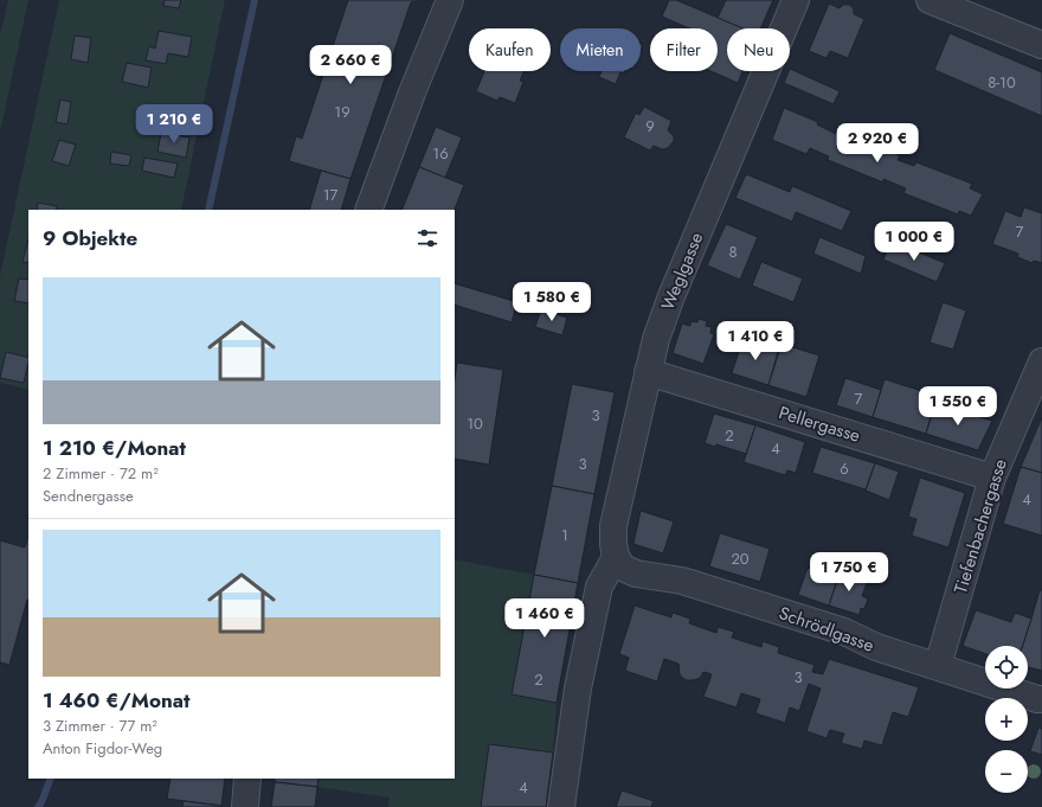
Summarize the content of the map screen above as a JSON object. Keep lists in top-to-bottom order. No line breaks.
{"streets":{"street":["Weglgasse","Pellergasse","Tiefenbachergasse","Schrödlgasse"]},"crossings":[["Weglgasse","Pellergasse"],["Weglgasse","Schrödlgasse"],["Pellergasse","Tiefenbachergasse"],["Tiefenbachergasse","Schrödlgasse"]],"house_numbers":["8-10","19","9","16","17","7","8","7","3","10","2","4","3","6","4","1","20","3","2","4"],"page":{"chip":["Kaufen","Mieten","Filter","Neu"],"price":["2 660 €","1 210 €","2 920 €","1 000 €","1 580 €","1 410 €","1 550 €","1 750 €","1 460 €"],"heading":"9 Objekte","list":[{"name":"1 210 €/Monat","note":"2 Zimmer · 72 m² · Sendnergasse"},{"name":"1 460 €/Monat","note":"3 Zimmer · 77 m² · Anton Figdor-Weg"}],"map_buttons":["+","−"]}}
